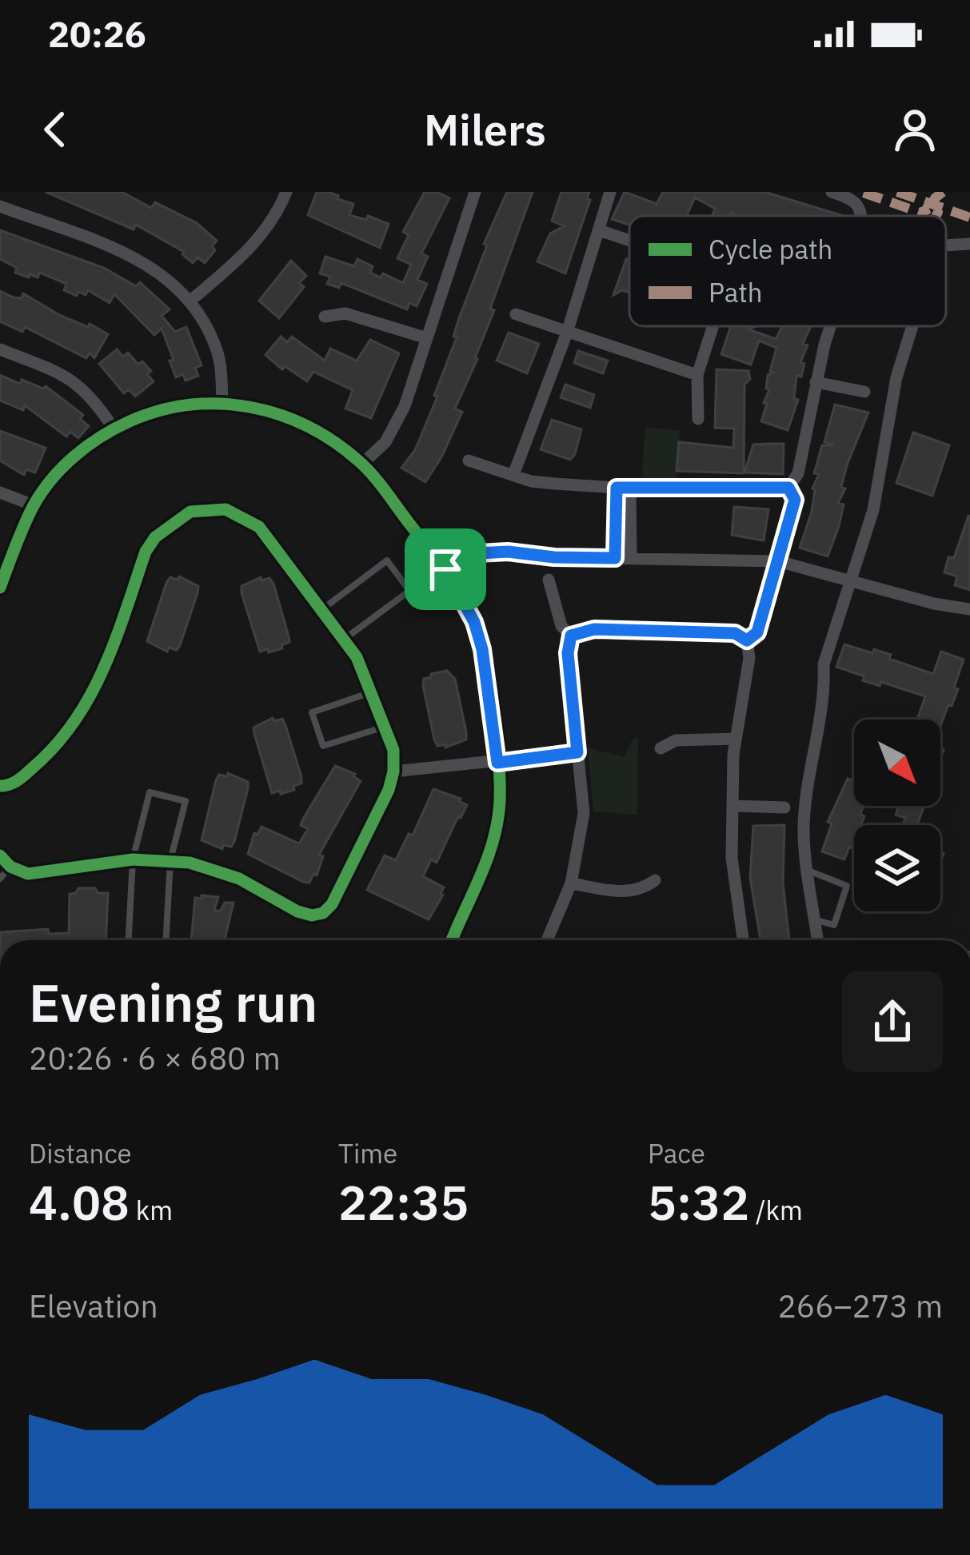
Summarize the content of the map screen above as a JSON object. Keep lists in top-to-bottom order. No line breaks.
{"legend":["Cycle path","Path"],"north":"bottom right","page":{"status":"20:26","header":"Milers","heading":["Evening run","20:26 · 6 × 680 m"],"stats":[["Distance","4.08 km"],["Time","22:35"],["Pace","5:32 /km"]],"chart":["Elevation","266–273 m"]}}
